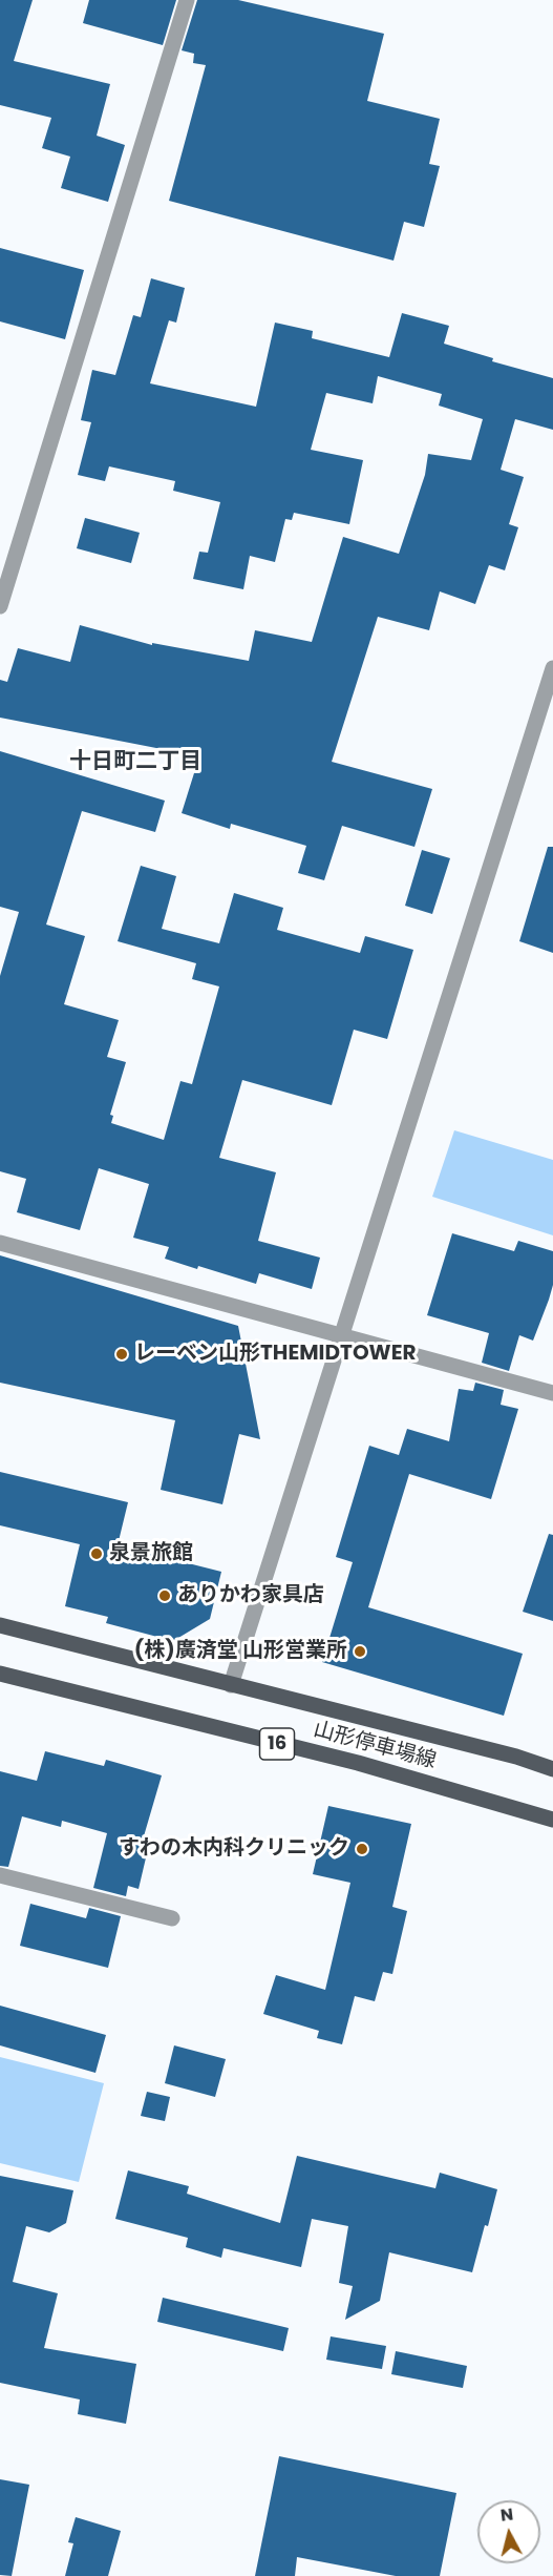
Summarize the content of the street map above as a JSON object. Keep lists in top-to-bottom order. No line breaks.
{"streets":{"main road":["16","山形停車場線"]},"districts":["十日町二丁目"],"places":["レーベン山形THEMIDTOWER","泉景旅館","ありかわ家具店","(株)廣済堂 山形営業所","すわの木内科クリニック"],"north":"top"}
